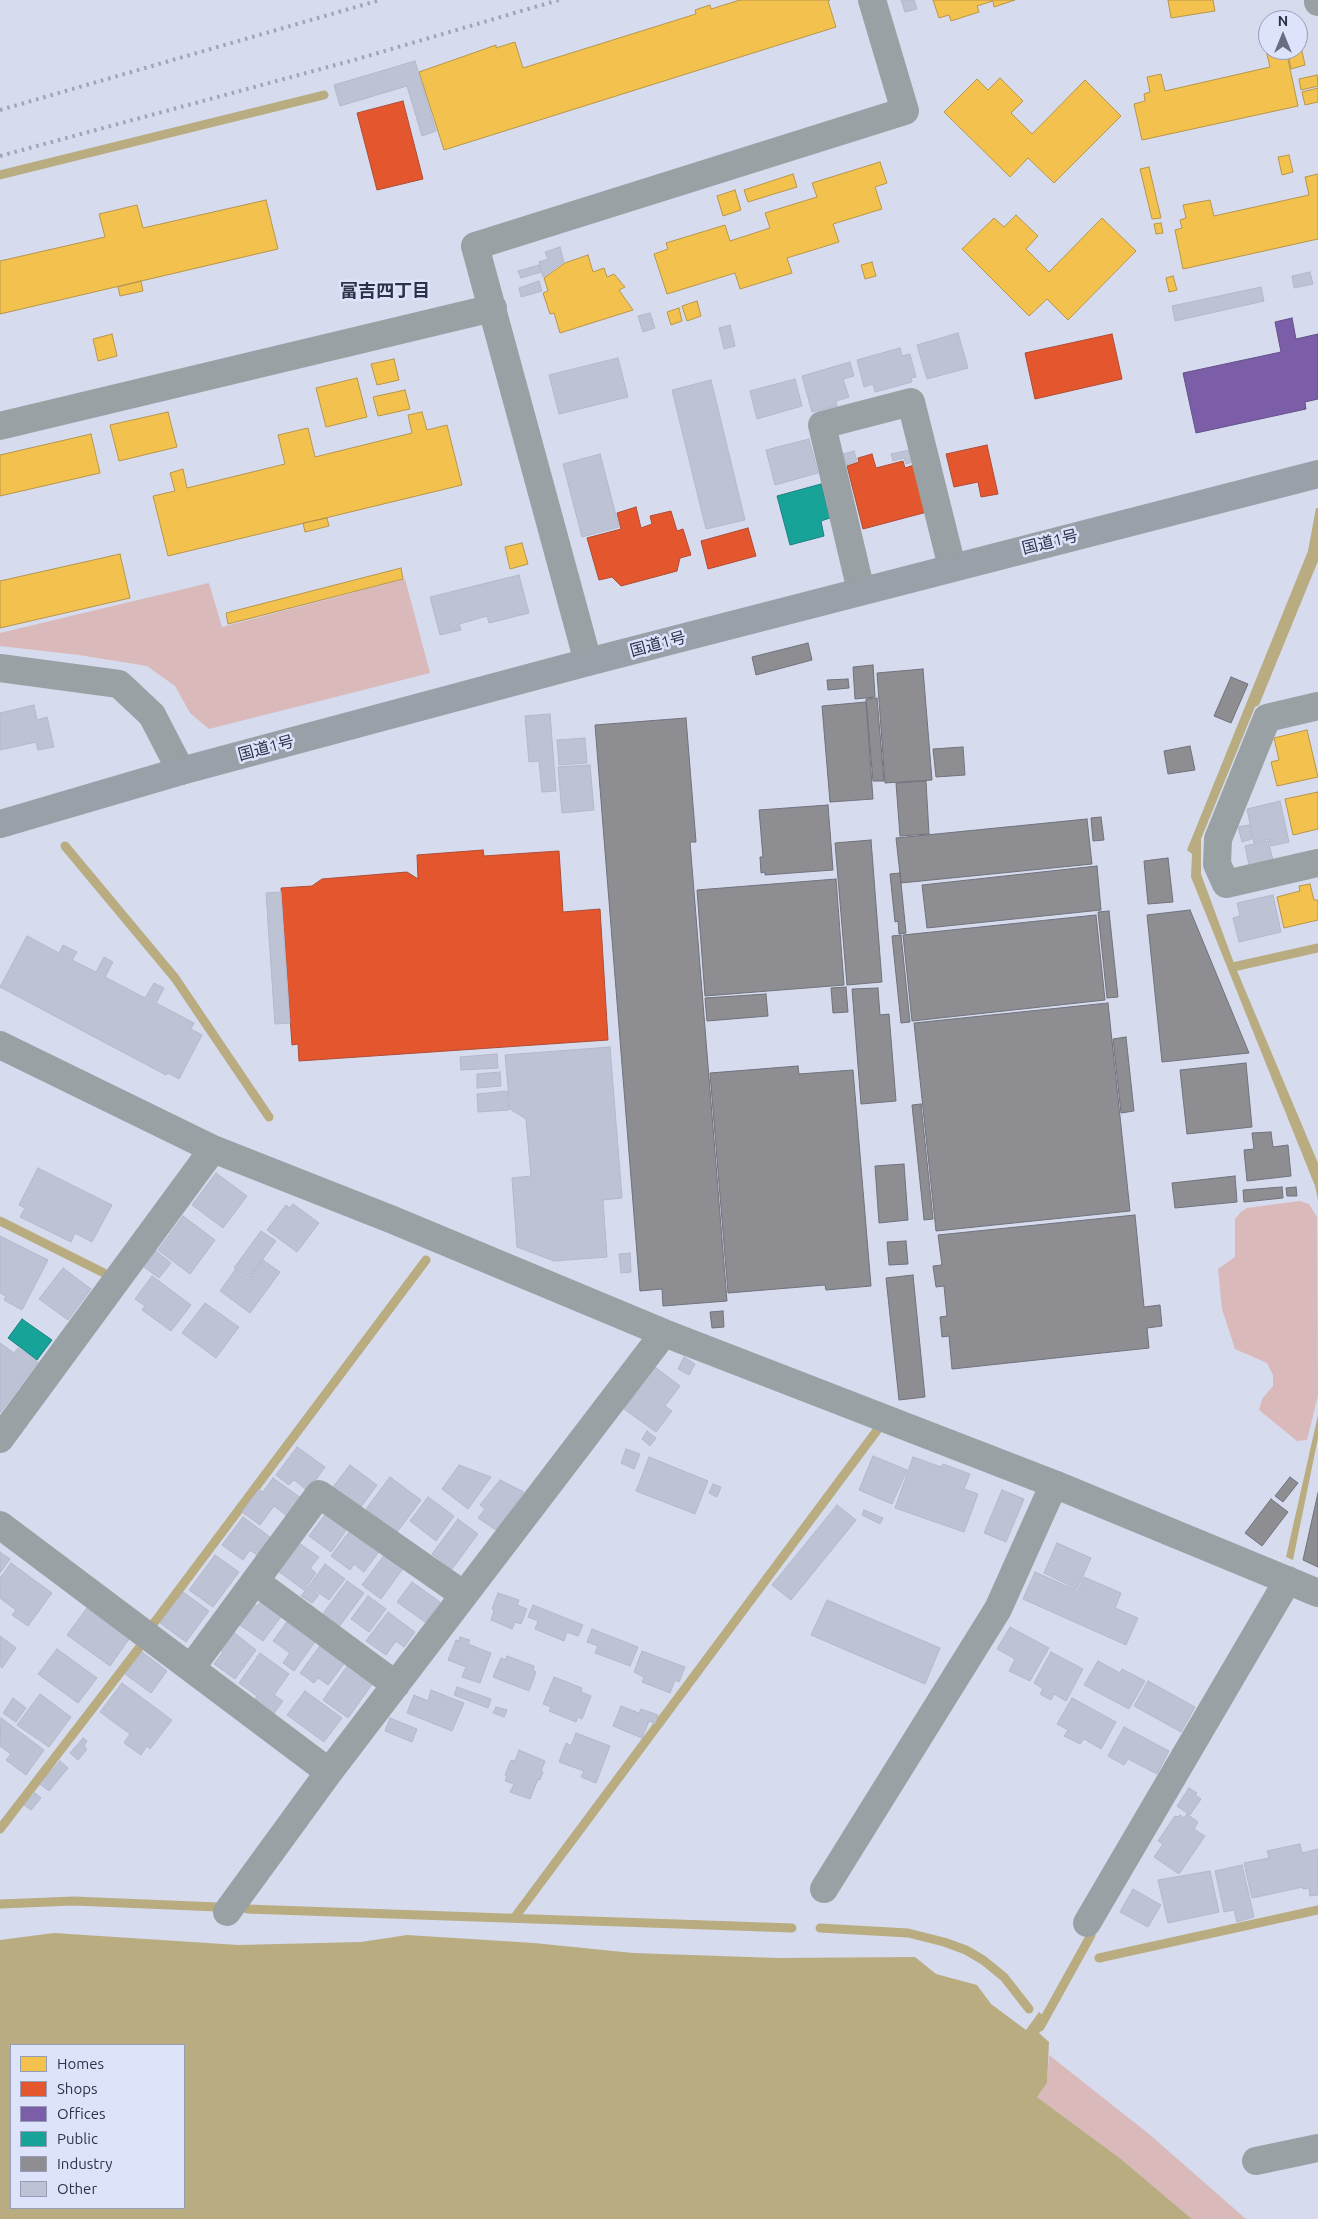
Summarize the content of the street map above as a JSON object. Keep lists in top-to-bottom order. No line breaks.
{"streets":{"highway":["国道1号"]},"districts":["富吉四丁目"],"legend":["Homes","Shops","Offices","Public","Industry","Other"],"north":"top"}
